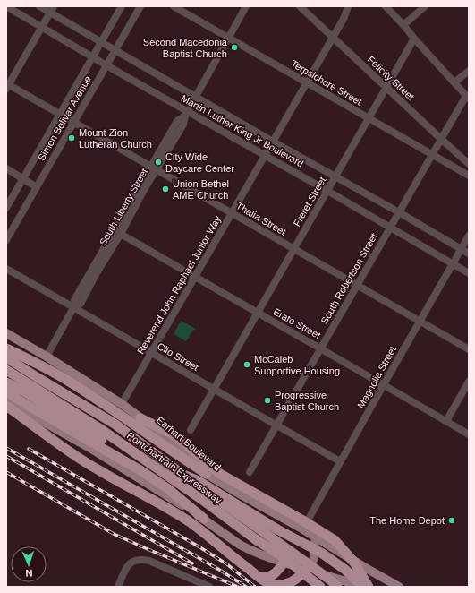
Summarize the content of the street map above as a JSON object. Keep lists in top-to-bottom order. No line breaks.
{"streets":{"highway":["Pontchartrain Expressway"],"main road":["Earhart Boulevard"],"street":["Felicity Street","Terpsichore Street","Simon Bolivar Avenue","Martin Luther King Jr Boulevard","Freret Street","South Liberty Street","Thalia Street","South Robertson Street","Reverend John Raphael Junior Way","Erato Street","Clio Street","Magnolia Street"]},"crossings":[["Felicity Street","Freret Street"],["Felicity Street","South Robertson Street"],["Felicity Street","Reverend John Raphael Junior Way"],["Terpsichore Street","Freret Street"],["Terpsichore Street","South Liberty Street"],["Terpsichore Street","South Robertson Street"],["Terpsichore Street","Reverend John Raphael Junior Way"],["Simon Bolivar Avenue","Martin Luther King Jr Boulevard"],["Simon Bolivar Avenue","Thalia Street"],["Martin Luther King Jr Boulevard","Freret Street"],["Martin Luther King Jr Boulevard","South Liberty Street"],["Martin Luther King Jr Boulevard","South Robertson Street"],["Martin Luther King Jr Boulevard","Reverend John Raphael Junior Way"],["Martin Luther King Jr Boulevard","Magnolia Street"],["Freret Street","Thalia Street"],["Freret Street","Erato Street"],["Freret Street","Clio Street"],["South Liberty Street","Thalia Street"],["South Liberty Street","Erato Street"],["South Liberty Street","Clio Street"],["South Liberty Street","Earhart Boulevard"],["Thalia Street","South Robertson Street"],["Thalia Street","Reverend John Raphael Junior Way"],["Thalia Street","Magnolia Street"],["South Robertson Street","Erato Street"],["South Robertson Street","Clio Street"],["Reverend John Raphael Junior Way","Erato Street"],["Reverend John Raphael Junior Way","Clio Street"],["Reverend John Raphael Junior Way","Earhart Boulevard"],["Erato Street","Magnolia Street"],["Clio Street","Magnolia Street"],["Magnolia Street","Earhart Boulevard"]],"places":["Second Macedonia Baptist Church","Mount Zion Lutheran Church","City Wide Daycare Center","Union Bethel AME Church","McCaleb Supportive Housing","Progressive Baptist Church","The Home Depot"],"north":"bottom"}
